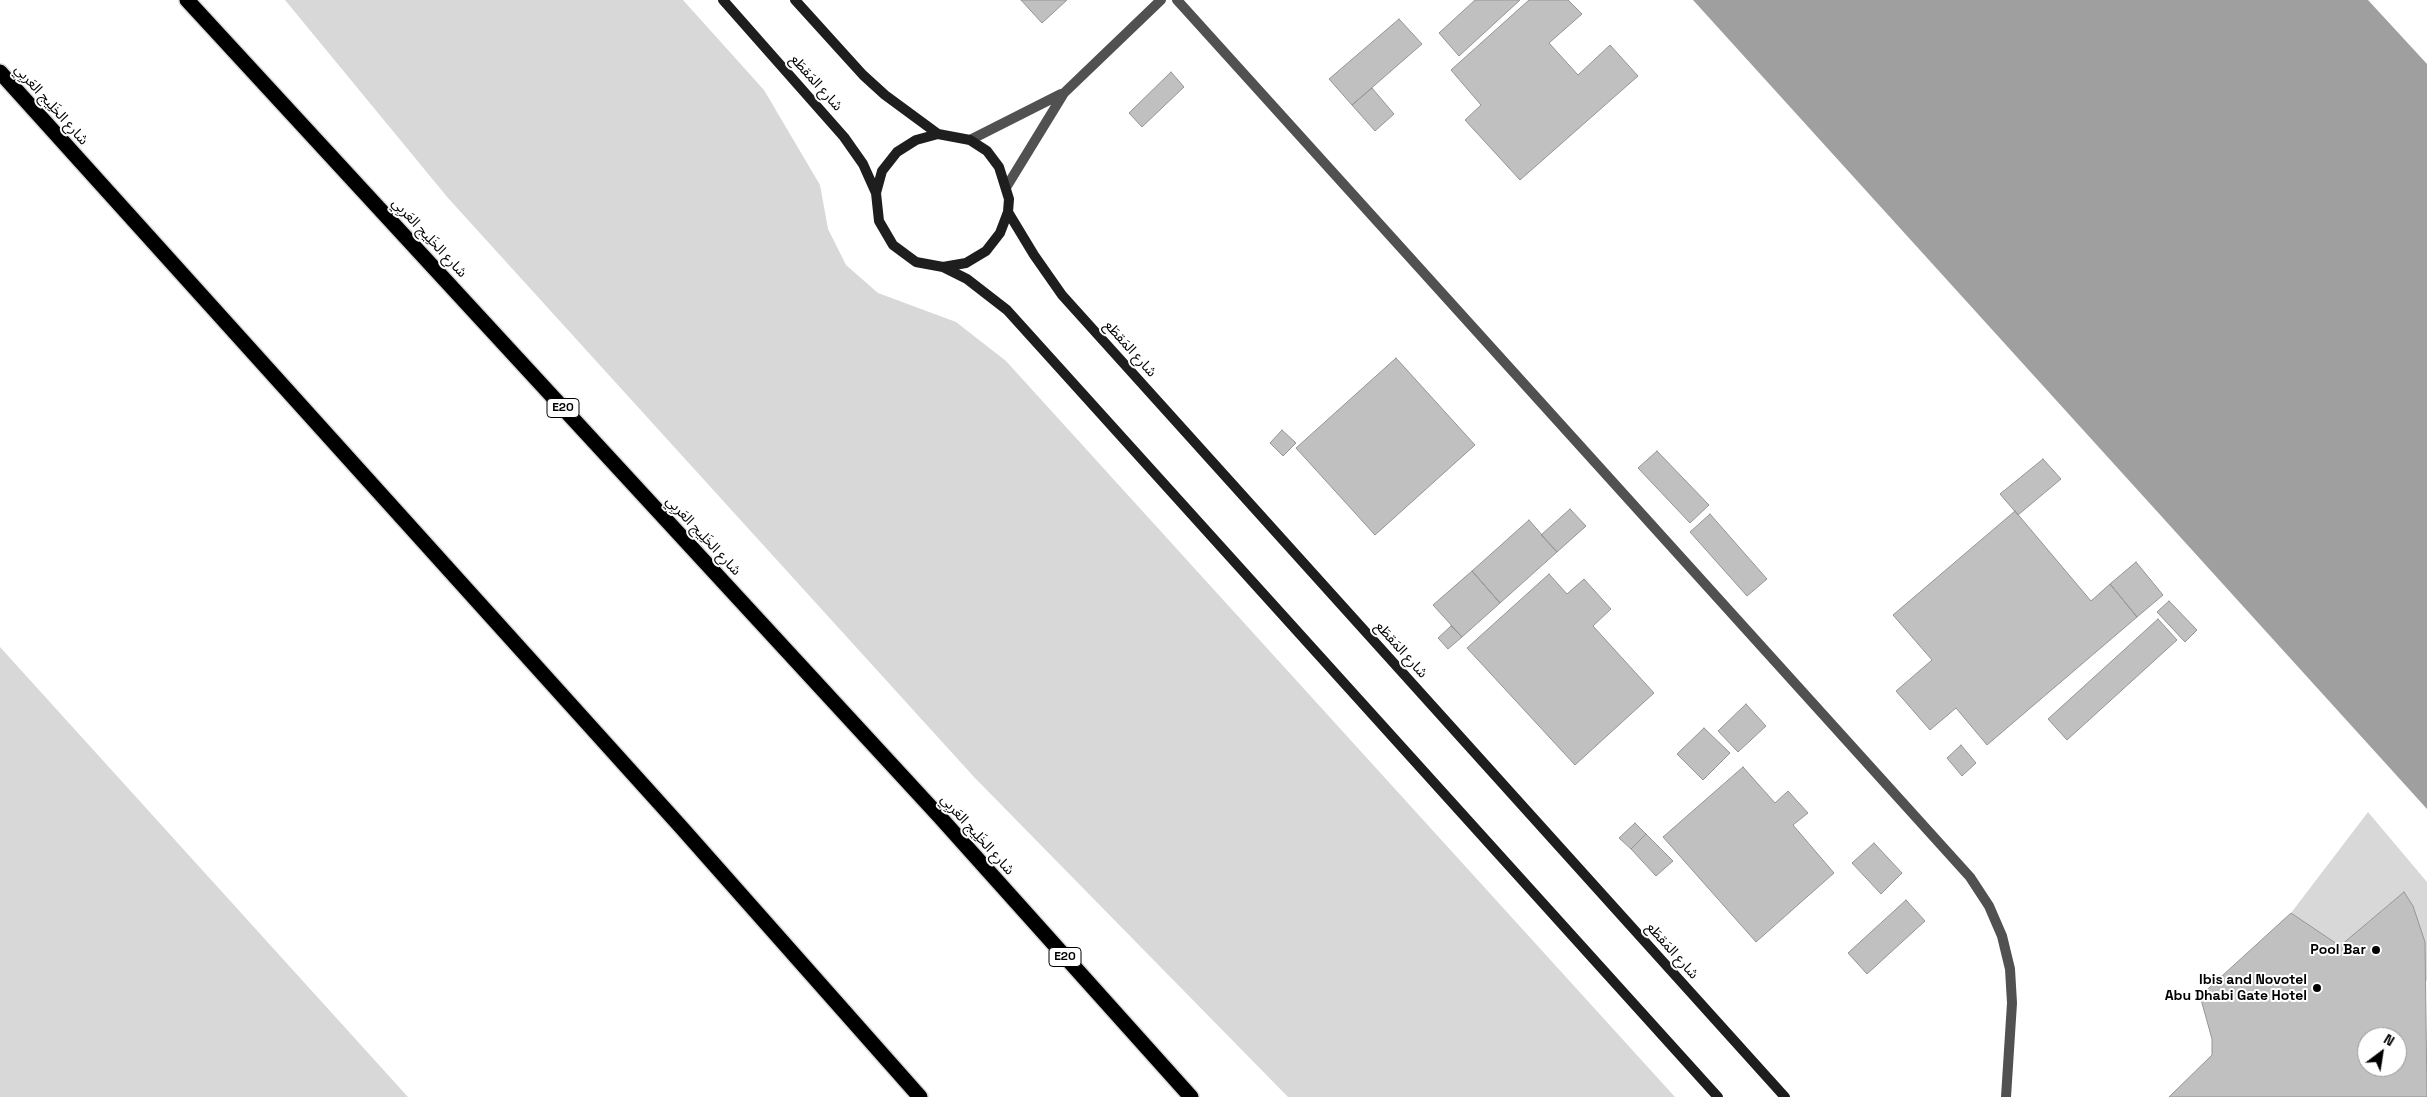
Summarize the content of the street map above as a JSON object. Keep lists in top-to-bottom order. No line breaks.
{"streets":{"highway":["شارع الخَلِيج العَربِي","E20"],"street":["شارع المَقطَع"]},"places":["Pool Bar","Ibis and Novotel Abu Dhabi Gate Hotel"],"north":"top right"}
